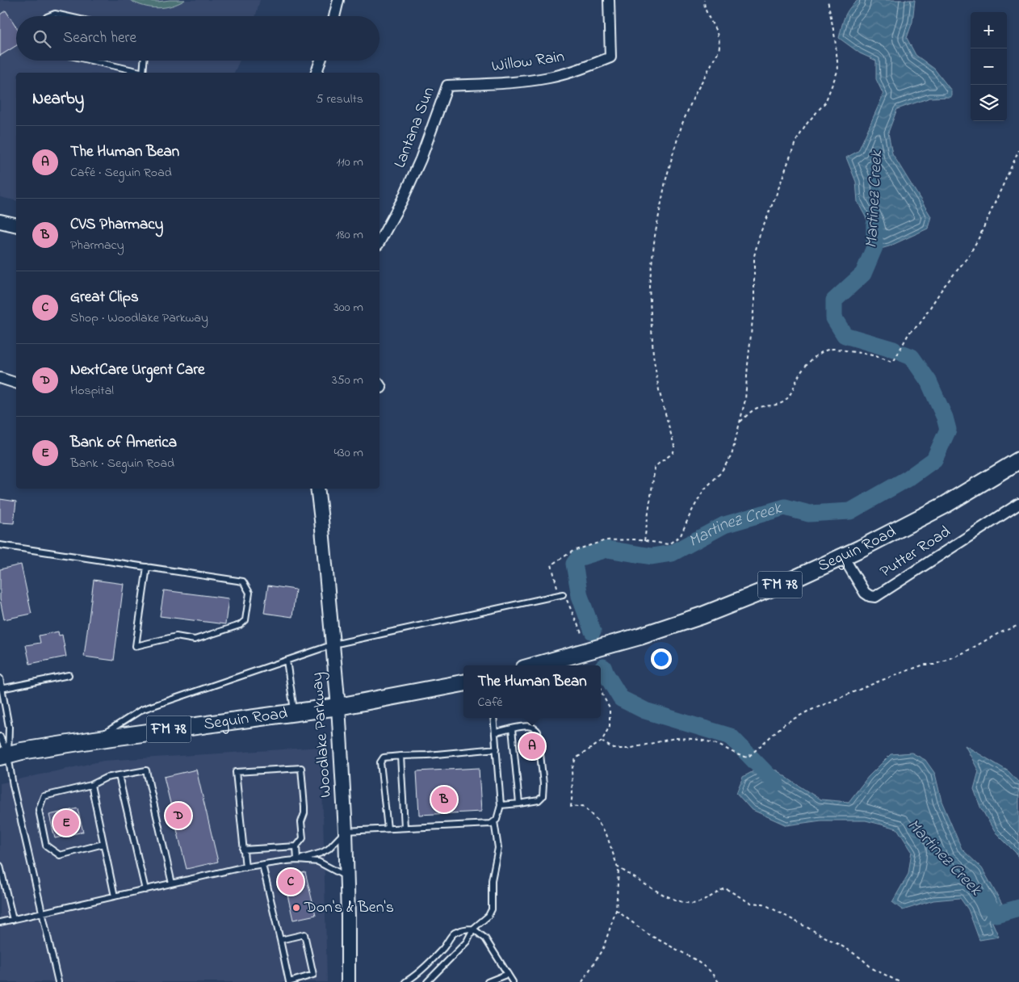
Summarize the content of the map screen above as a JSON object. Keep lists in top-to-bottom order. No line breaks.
{"streets":{"main road":["Seguin Road","FM 78"],"street":["Willow Rain","Lantana Sun","Putter Road","Woodlake Parkway"]},"crossings":[["Willow Rain","Lantana Sun"],["Seguin Road","Putter Road"],["Seguin Road","Woodlake Parkway"]],"water":["Martinez Creek"],"places":["Don's & Ben's"],"page":{"map_buttons":["+","−"],"search":"Search here","heading":["Nearby","5 results"],"list":[{"mark":"A","name":"The Human Bean","note":"Café · Seguin Road","value":"110 m"},{"mark":"B","name":"CVS Pharmacy","note":"Pharmacy","value":"180 m"},{"mark":"C","name":"Great Clips","note":"Shop · Woodlake Parkway","value":"300 m"},{"mark":"D","name":"NextCare Urgent Care","note":"Hospital","value":"350 m"},{"mark":"E","name":"Bank of America","note":"Bank · Seguin Road","value":"430 m"}],"popup":["The Human Bean","Café"],"pins":["A","B","D","E","C"]}}
